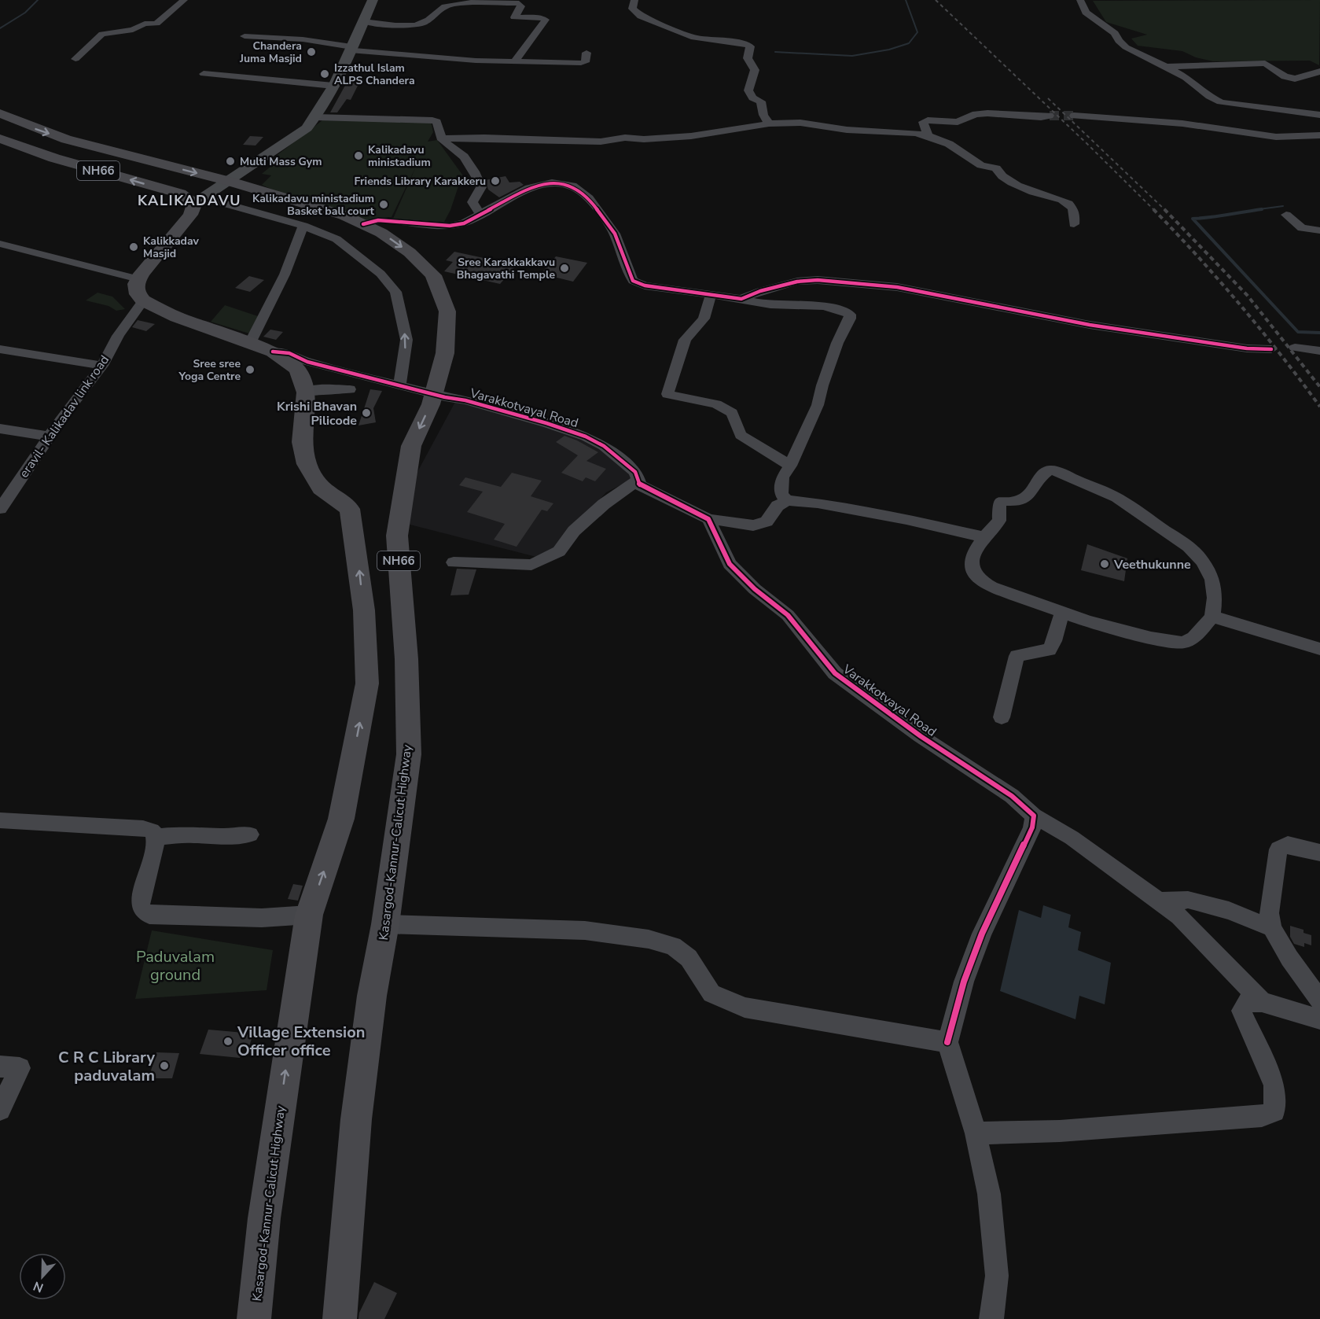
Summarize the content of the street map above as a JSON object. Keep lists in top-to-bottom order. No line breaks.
{"streets":{"highway":["NH66","Kasargod-Kannur-Calicut Highway"],"street":["Varakkotvayal Road","eravil- Kalikadav link road"]},"crossings":[["Varakkotvayal Road","Kasargod-Kannur-Calicut Highway"],["eravil- Kalikadav link road","Kasargod-Kannur-Calicut Highway"]],"districts":["KALIKADAVU"],"parks":["Paduvalam ground"],"places":["Chandera Juma Masjid","Izzathul Islam ALPS Chandera","Kalikadavu ministadium","Multi Mass Gym","Friends Library Karakkeru","Kalikadavu ministadium Basket ball court","Kalikkadav Masjid","Sree Karakkakkavu Bhagavathi Temple","Sree sree Yoga Centre","Krishi Bhavan Pilicode","Veethukunne","Village Extension Officer office","C R C Library paduvalam"],"north":"bottom"}
